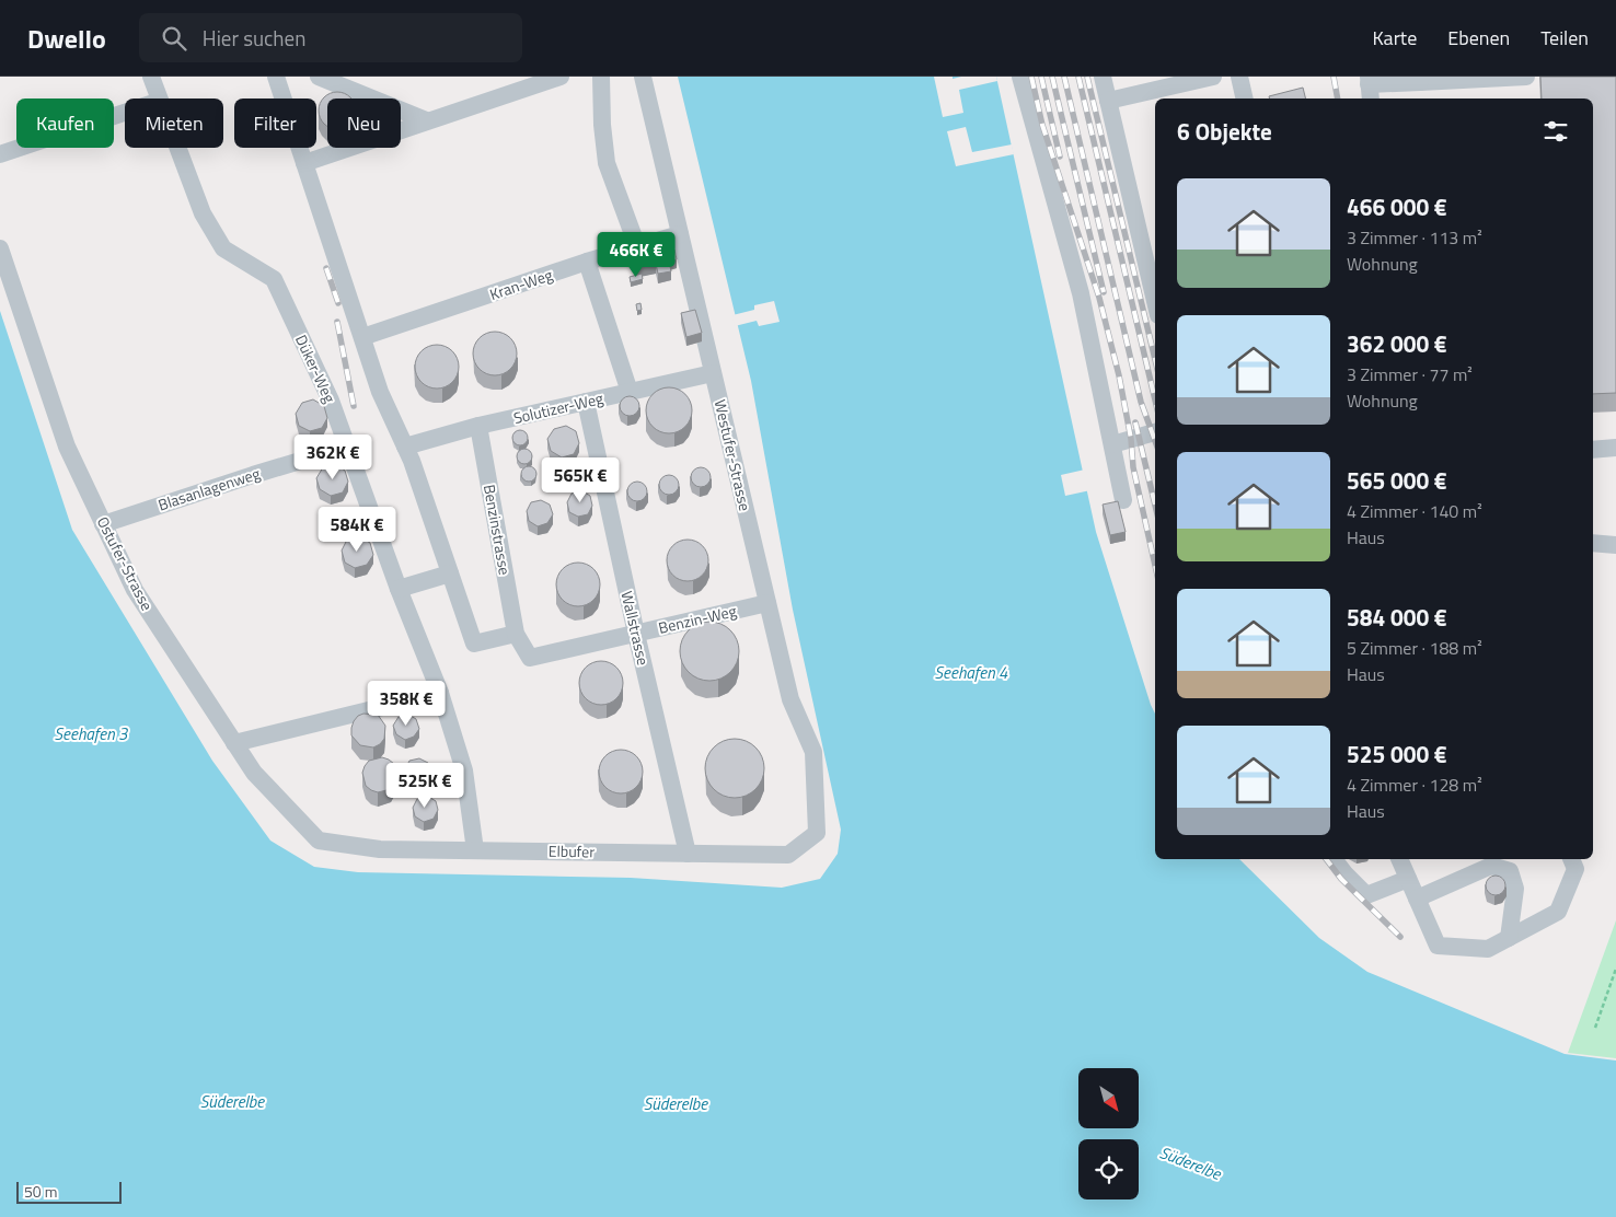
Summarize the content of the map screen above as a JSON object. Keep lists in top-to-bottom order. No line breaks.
{"streets":{"street":["Kran-Weg","Düker-Weg","Solutizer-Weg","Westufer-Strasse","Blasanlagenweg","Benzinstrasse","Ostufer-Strasse","Benzin-Weg","Wallstrasse","Elbufer"]},"crossings":[["Kran-Weg","Westufer-Strasse"],["Düker-Weg","Blasanlagenweg"],["Düker-Weg","Elbufer"],["Solutizer-Weg","Westufer-Strasse"],["Solutizer-Weg","Benzinstrasse"],["Solutizer-Weg","Wallstrasse"],["Westufer-Strasse","Benzin-Weg"],["Westufer-Strasse","Elbufer"],["Blasanlagenweg","Ostufer-Strasse"],["Benzinstrasse","Benzin-Weg"],["Ostufer-Strasse","Elbufer"],["Benzin-Weg","Wallstrasse"],["Wallstrasse","Elbufer"]],"water":["Seehafen 4","Seehafen 3","Süderelbe"],"scale_bar":"50 m","north":"bottom right","page":{"header":"Dwello","search":"Hier suchen","nav":["Karte","Ebenen","Teilen"],"chip":["Kaufen","Mieten","Filter","Neu"],"heading":"6 Objekte","list":[{"name":"466 000 €","note":"3 Zimmer · 113 m² · Wohnung"},{"name":"362 000 €","note":"3 Zimmer · 77 m² · Wohnung"},{"name":"565 000 €","note":"4 Zimmer · 140 m² · Haus"},{"name":"584 000 €","note":"5 Zimmer · 188 m² · Haus"},{"name":"525 000 €","note":"4 Zimmer · 128 m² · Haus"}],"price":["466K €","362K €","565K €","584K €","358K €","525K €"],"scale":"50 m"}}
